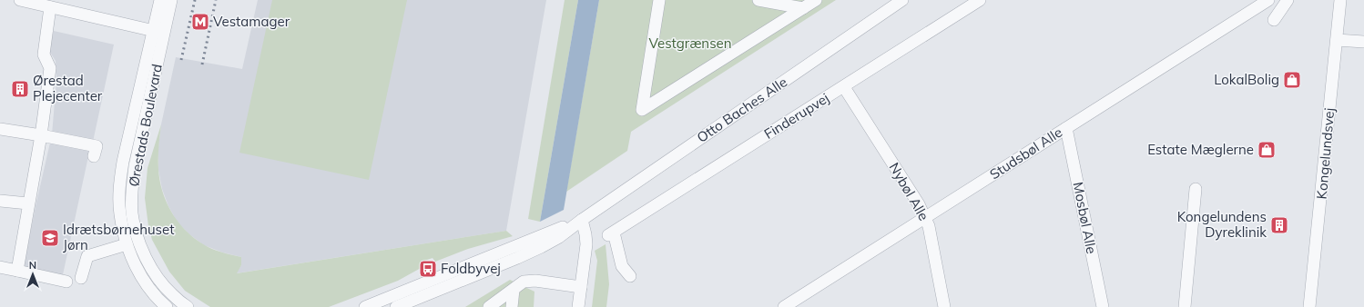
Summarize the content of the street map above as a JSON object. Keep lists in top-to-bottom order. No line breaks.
{"streets":{"street":["Otto Baches Alle","Finderupvej","Ørestads Boulevard","Studsbøl Alle","Kongelundsvej","Nybøl Alle","Mosbøl Alle"]},"crossings":[["Finderupvej","Nybøl Alle"],["Studsbøl Alle","Nybøl Alle"],["Studsbøl Alle","Mosbøl Alle"]],"parks":["Vestgrænsen"],"places":{"metro station":["Vestamager"],"shop":["LokalBolig","Estate Mæglerne"],"building":["Ørestad Plejecenter","Kongelundens Dyreklinik"],"school or university":["Idrætsbørnehuset Jørn"],"bus stop":["Foldbyvej"]},"north":"top"}
